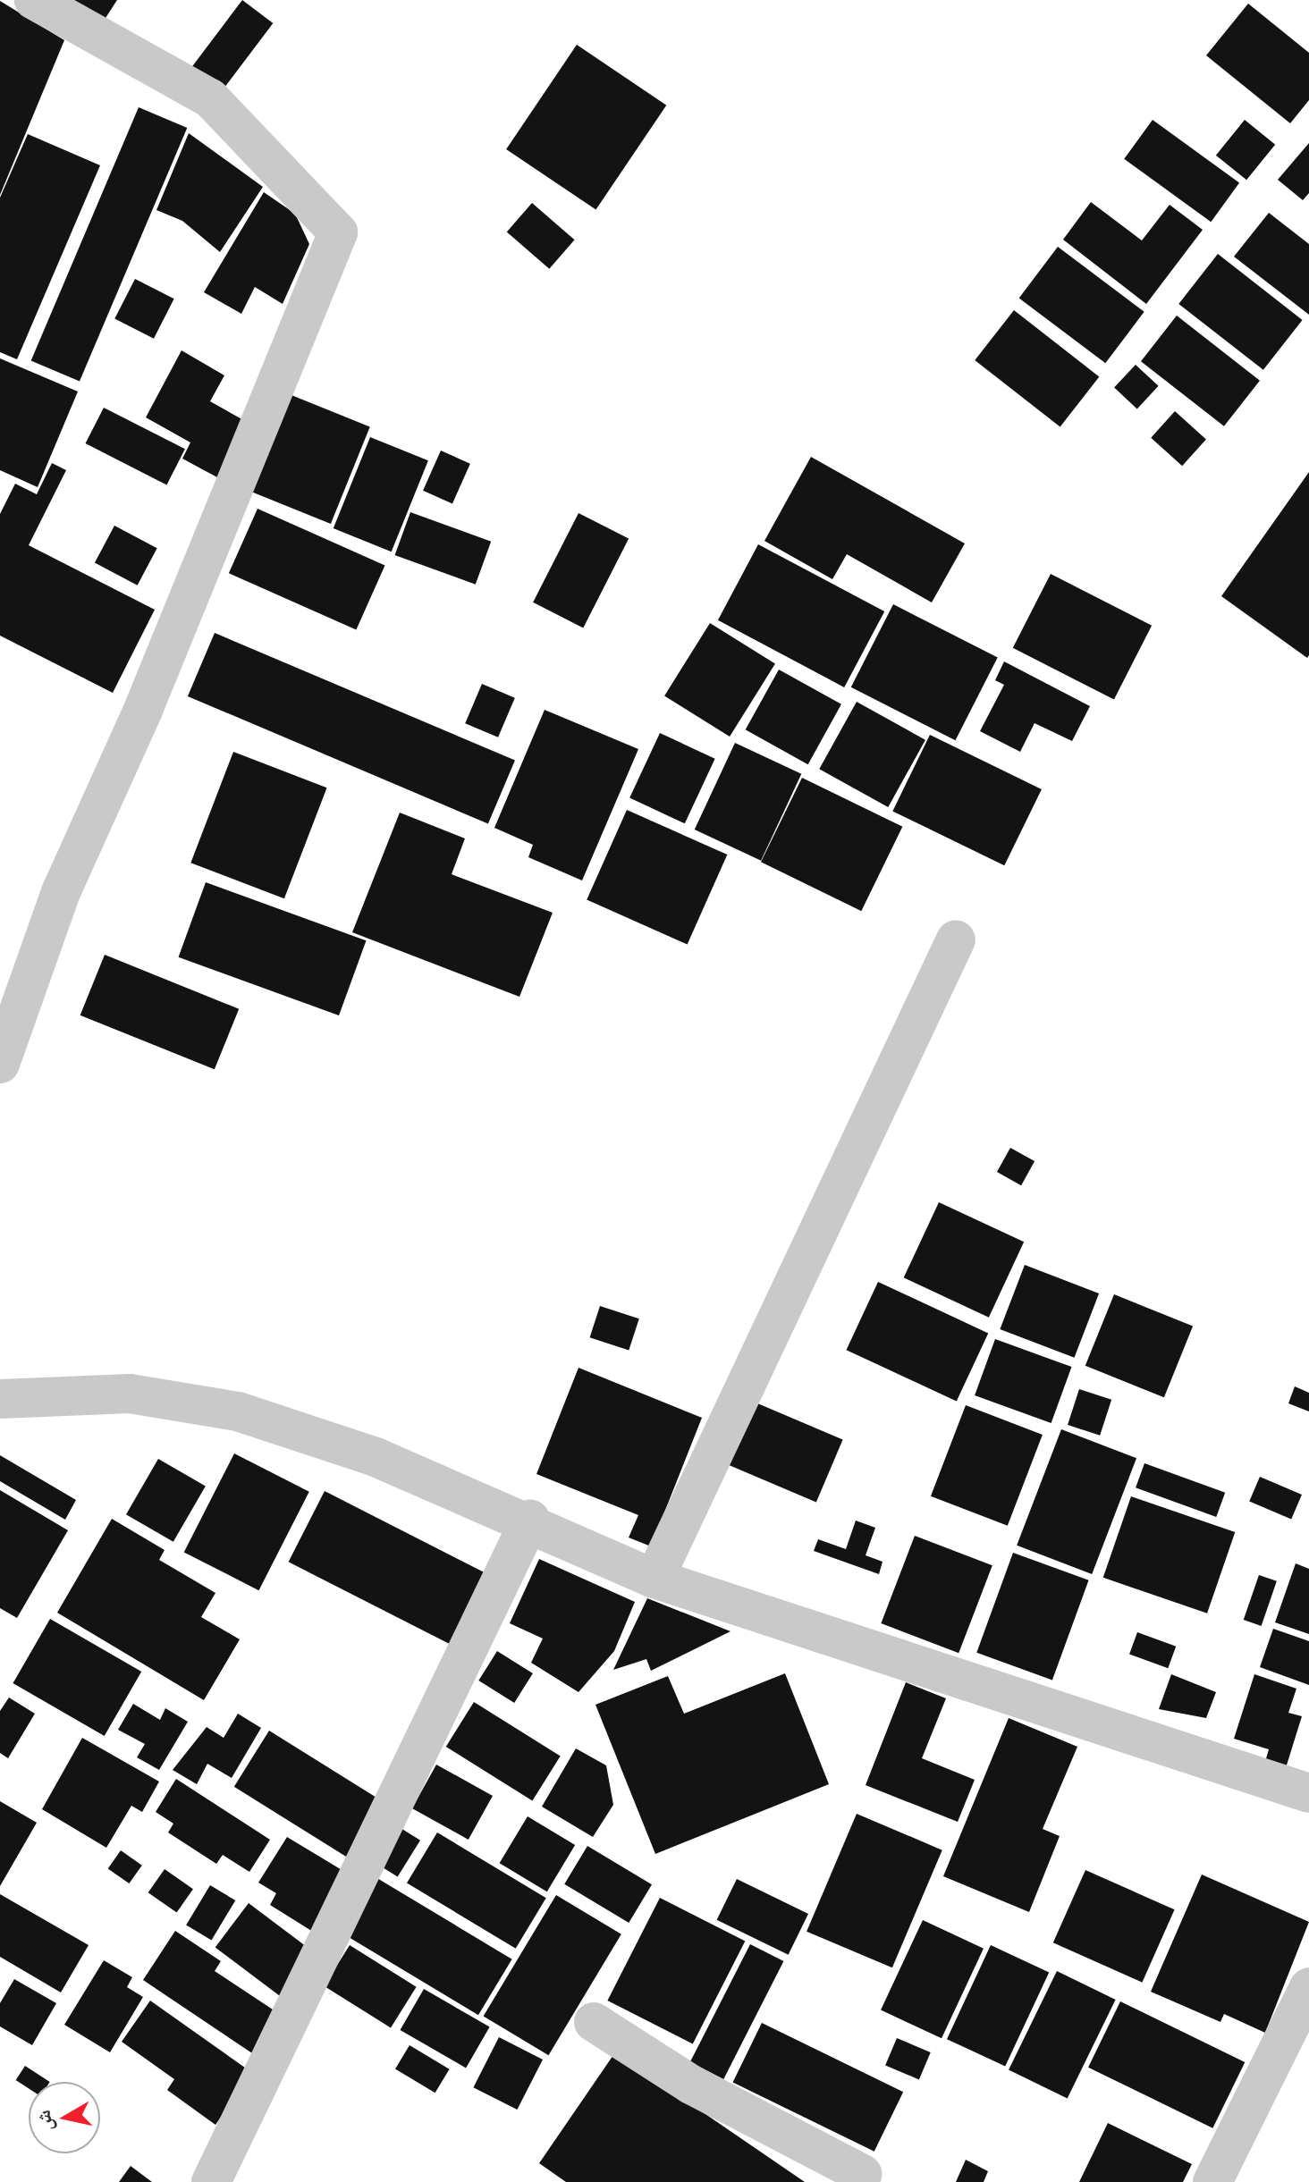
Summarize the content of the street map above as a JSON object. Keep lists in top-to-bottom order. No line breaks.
{"north":"left"}
